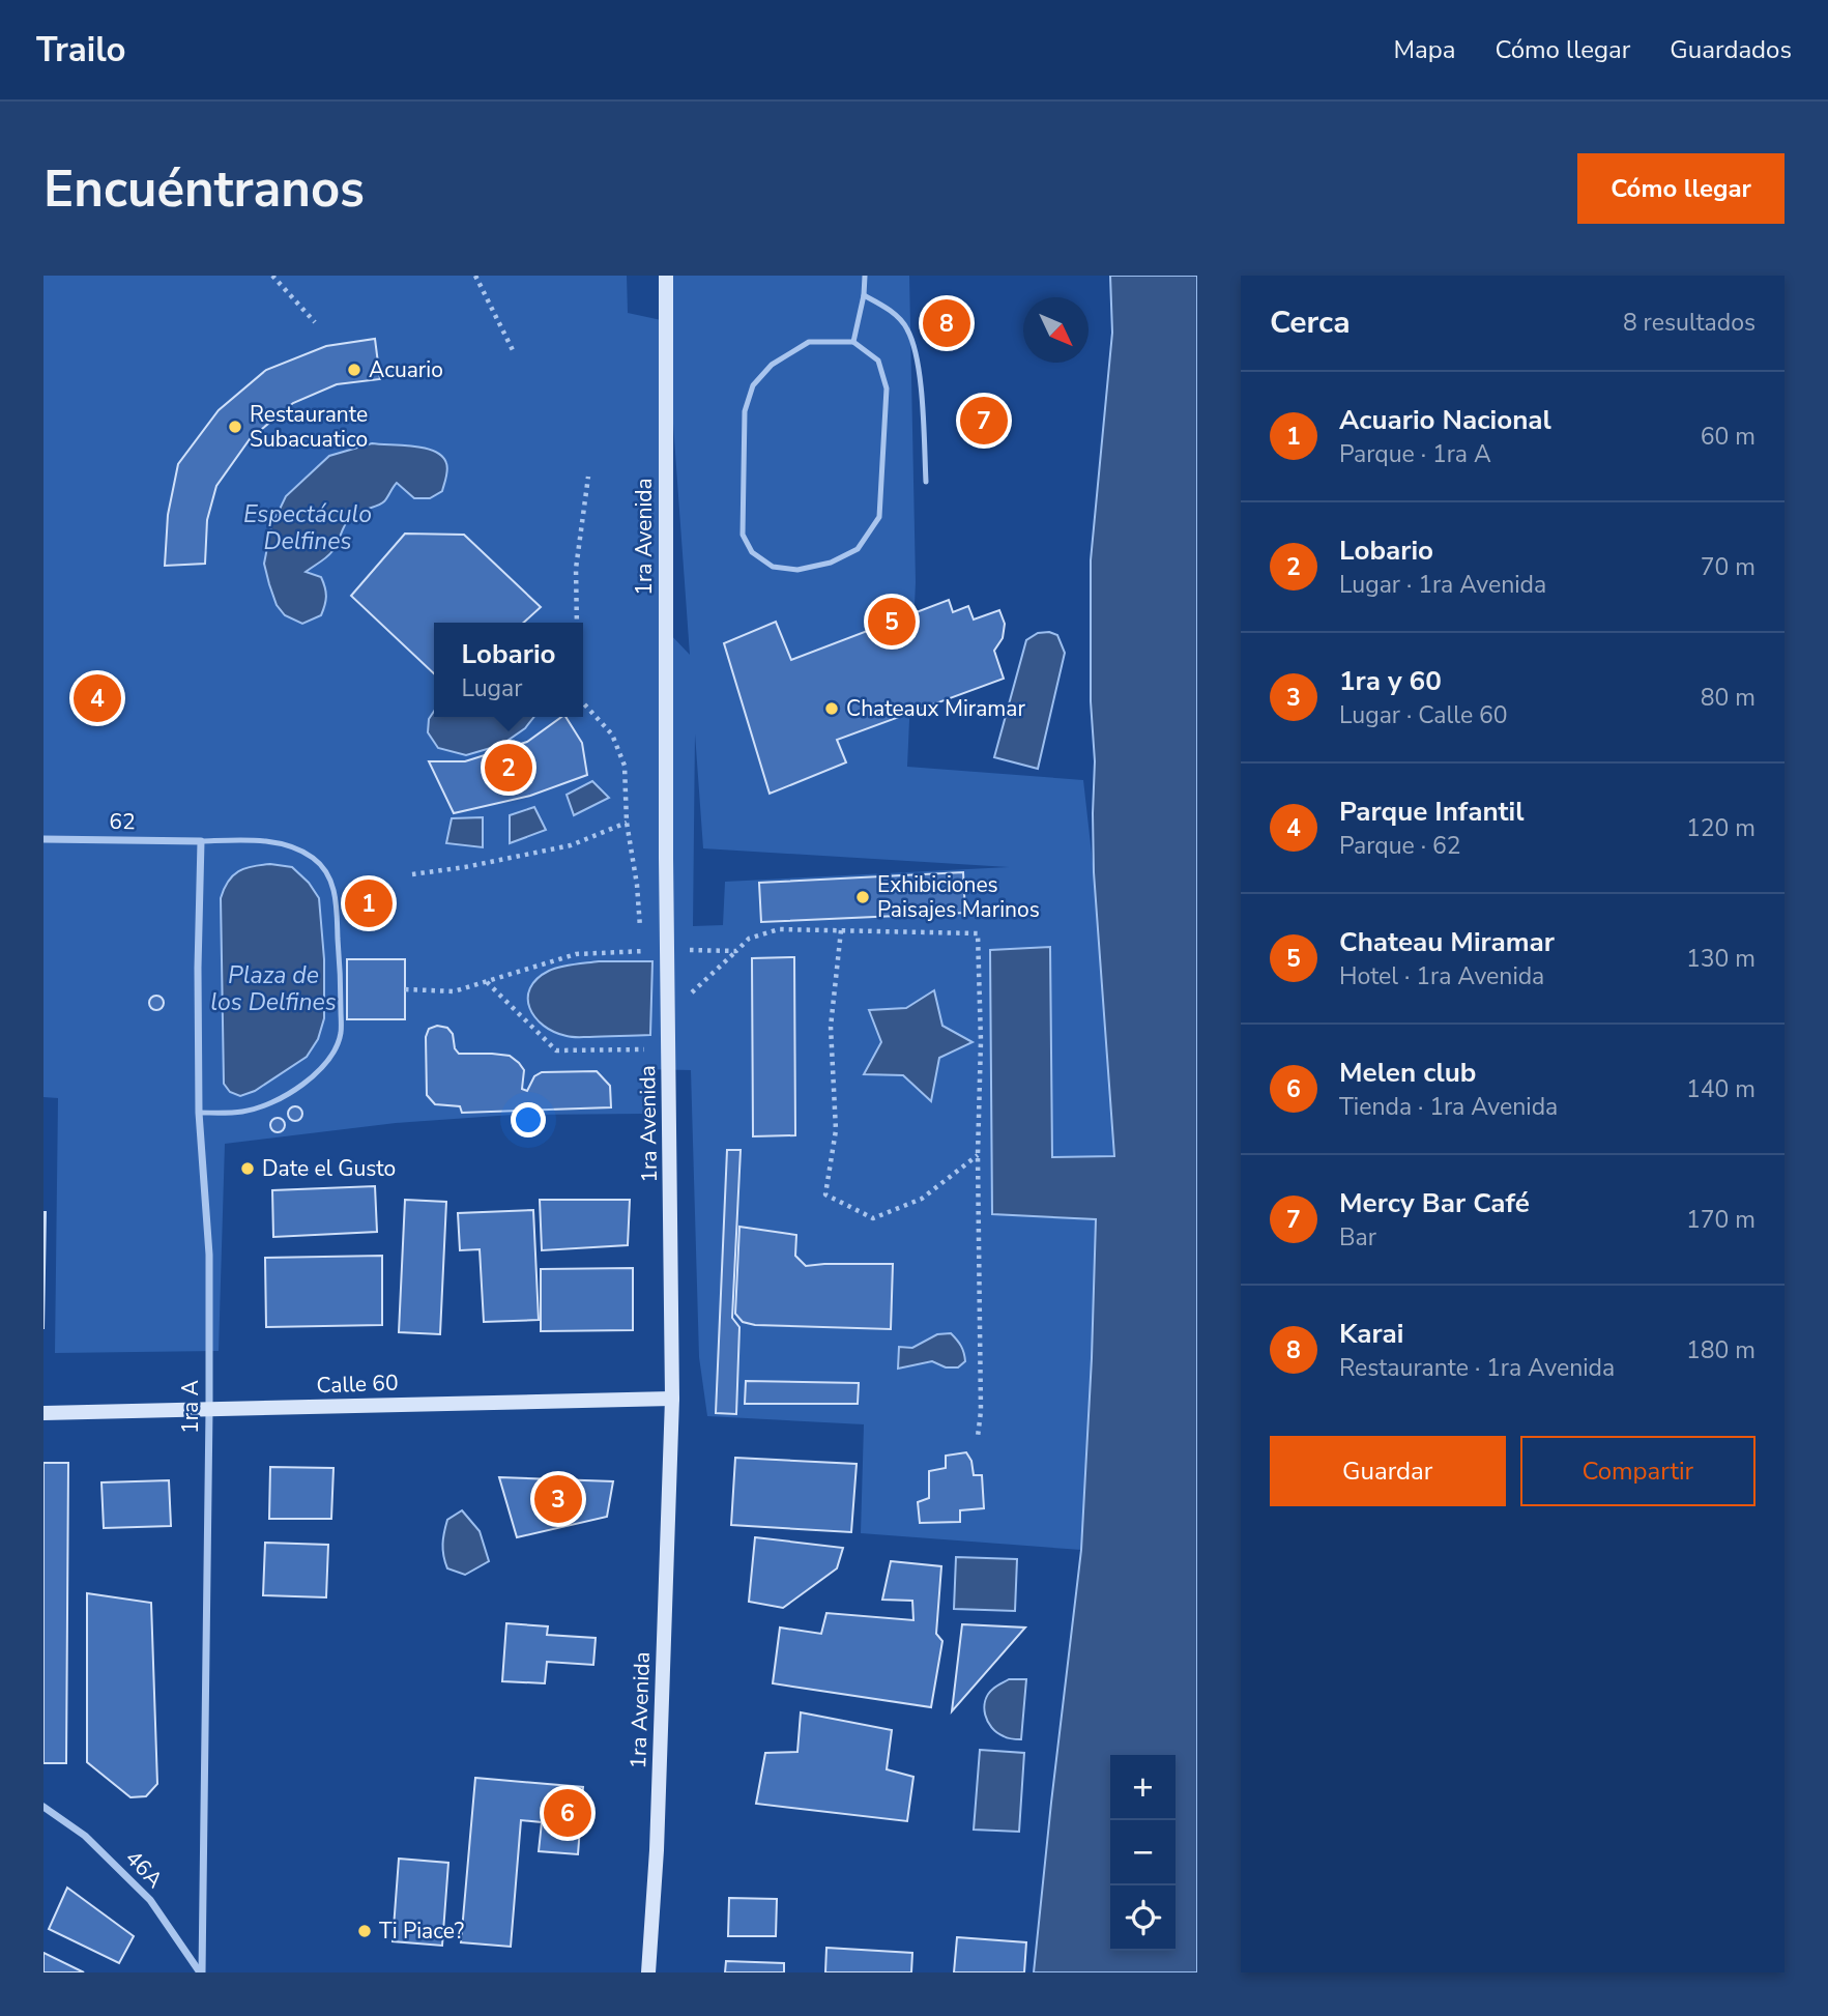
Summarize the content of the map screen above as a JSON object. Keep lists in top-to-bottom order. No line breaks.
{"streets":{"street":["1ra Avenida","62","Calle 60","1ra A","46A"]},"crossings":[["1ra Avenida","Calle 60"],["62","1ra A"],["Calle 60","1ra A"],["1ra A","46A"]],"water":["Espectáculo Delfines","Plaza de los Delfines"],"places":["Acuario","Restaurante Subacuatico","Chateaux Miramar","Exhibiciones Paisajes Marinos","Date el Gusto","Ti Piace?"],"north":"bottom right","page":{"header":"Trailo","nav":["Mapa","Cómo llegar","Guardados"],"buttons":["Cómo llegar",["Guardar","Compartir"]],"title":"Encuéntranos","heading":["Cerca","8 resultados"],"pins":["8","7","5","4","2","1","3","6"],"list":[{"mark":"1","name":"Acuario Nacional","note":"Parque · 1ra A","value":"60 m"},{"mark":"2","name":"Lobario","note":"Lugar · 1ra Avenida","value":"70 m"},{"mark":"3","name":"1ra y 60","note":"Lugar · Calle 60","value":"80 m"},{"mark":"4","name":"Parque Infantil","note":"Parque · 62","value":"120 m"},{"mark":"5","name":"Chateau Miramar","note":"Hotel · 1ra Avenida","value":"130 m"},{"mark":"6","name":"Melen club","note":"Tienda · 1ra Avenida","value":"140 m"},{"mark":"7","name":"Mercy Bar Café","note":"Bar","value":"170 m"},{"mark":"8","name":"Karai","note":"Restaurante · 1ra Avenida","value":"180 m"}],"popup":["Lobario","Lugar"],"map_buttons":["+","−"]}}
